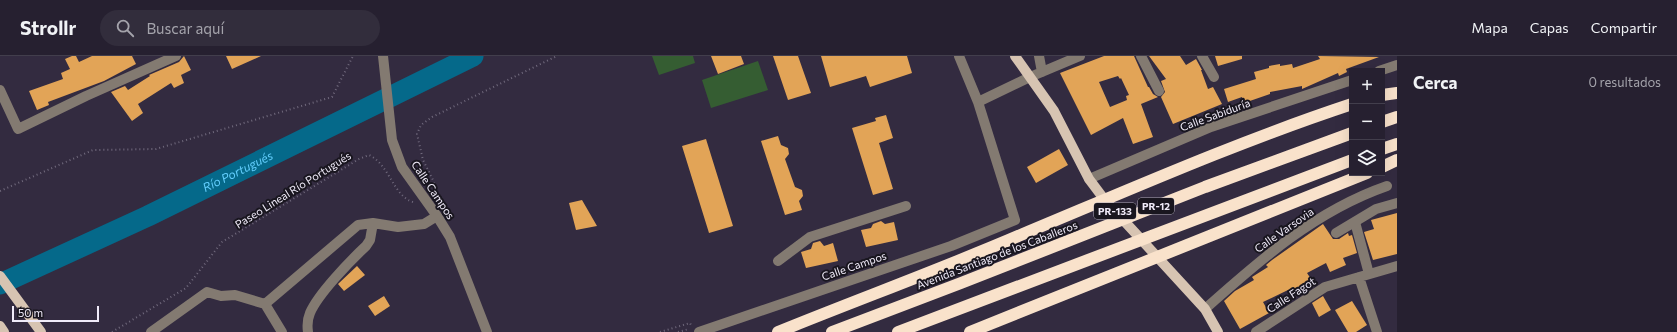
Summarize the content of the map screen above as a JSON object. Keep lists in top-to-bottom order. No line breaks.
{"streets":{"highway":["PR-12","Avenida Santiago de los Caballeros"],"main road":["PR-133"],"street":["Calle Sabiduría","Calle Campos","Calle Varsovia","Calle Fagot"],"path":["Paseo Lineal Río Portugués"]},"crossings":[["Calle Sabiduría","PR-133"],["Paseo Lineal Río Portugués","Calle Campos"],["PR-133","Calle Varsovia"]],"water":["Río Portugués"],"scale_bar":"50 m","page":{"header":"Strollr","search":"Buscar aquí","nav":["Mapa","Capas","Compartir"],"heading":["Cerca","0 resultados"],"map_buttons":["+","−"],"scale":"50 m"}}
